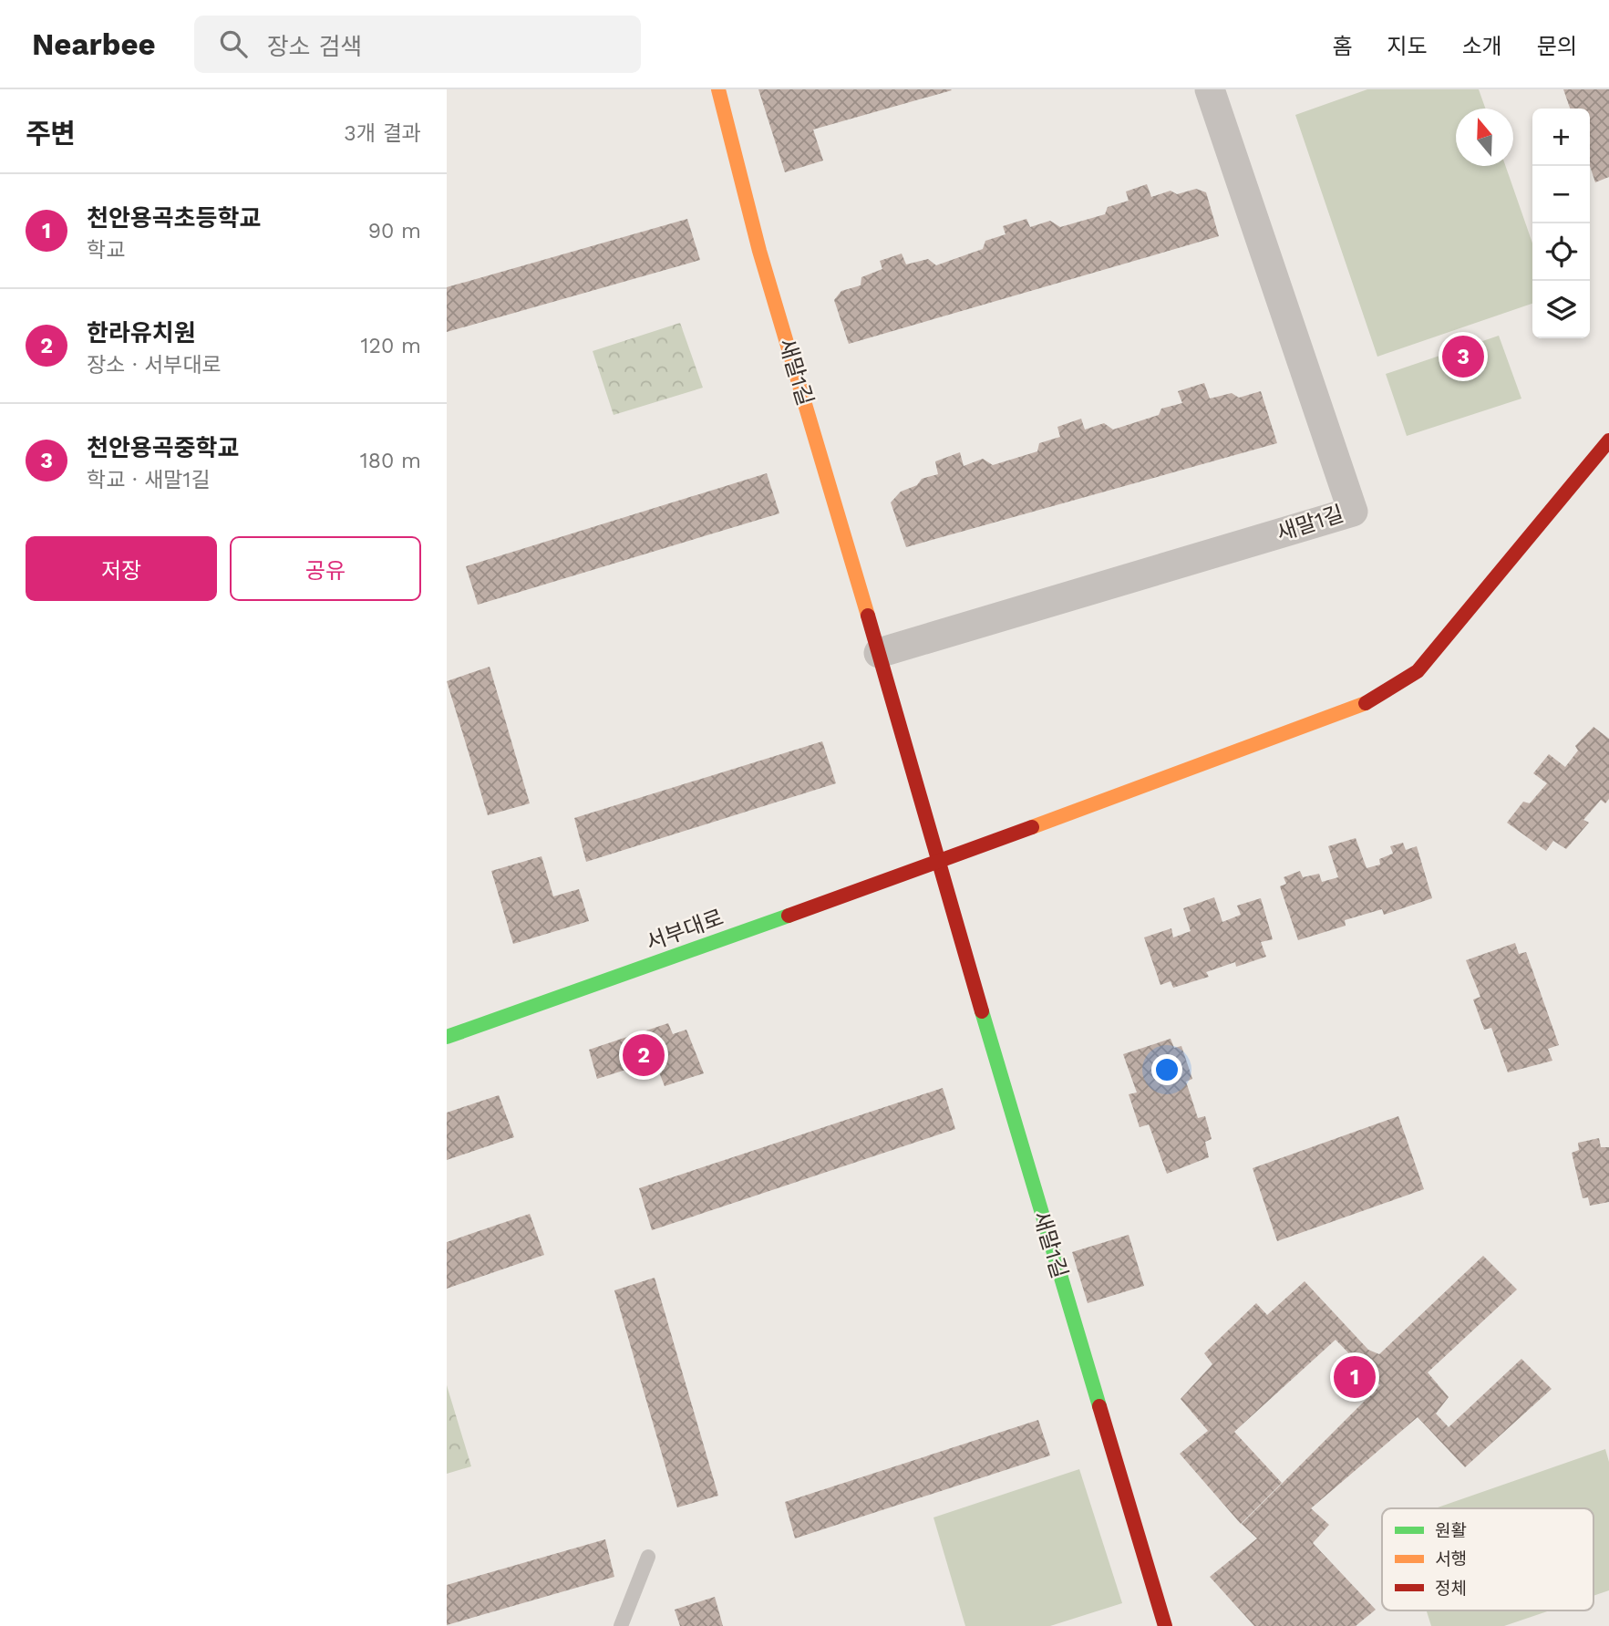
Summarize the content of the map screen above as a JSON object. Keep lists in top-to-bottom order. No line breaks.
{"streets":{"street":["새말1길","서부대로"]},"crossings":[["새말1길","서부대로"]],"legend":["원활","서행","정체"],"north":"top","page":{"header":"Nearbee","search":"장소 검색","nav":["홈","지도","소개","문의"],"heading":["주변","3개 결과"],"map_buttons":["+","−"],"list":[{"mark":"1","name":"천안용곡초등학교","note":"학교","value":"90 m"},{"mark":"2","name":"한라유치원","note":"장소 · 서부대로","value":"120 m"},{"mark":"3","name":"천안용곡중학교","note":"학교 · 새말1길","value":"180 m"}],"pins":["3","2","1"],"buttons":["저장","공유"]}}
